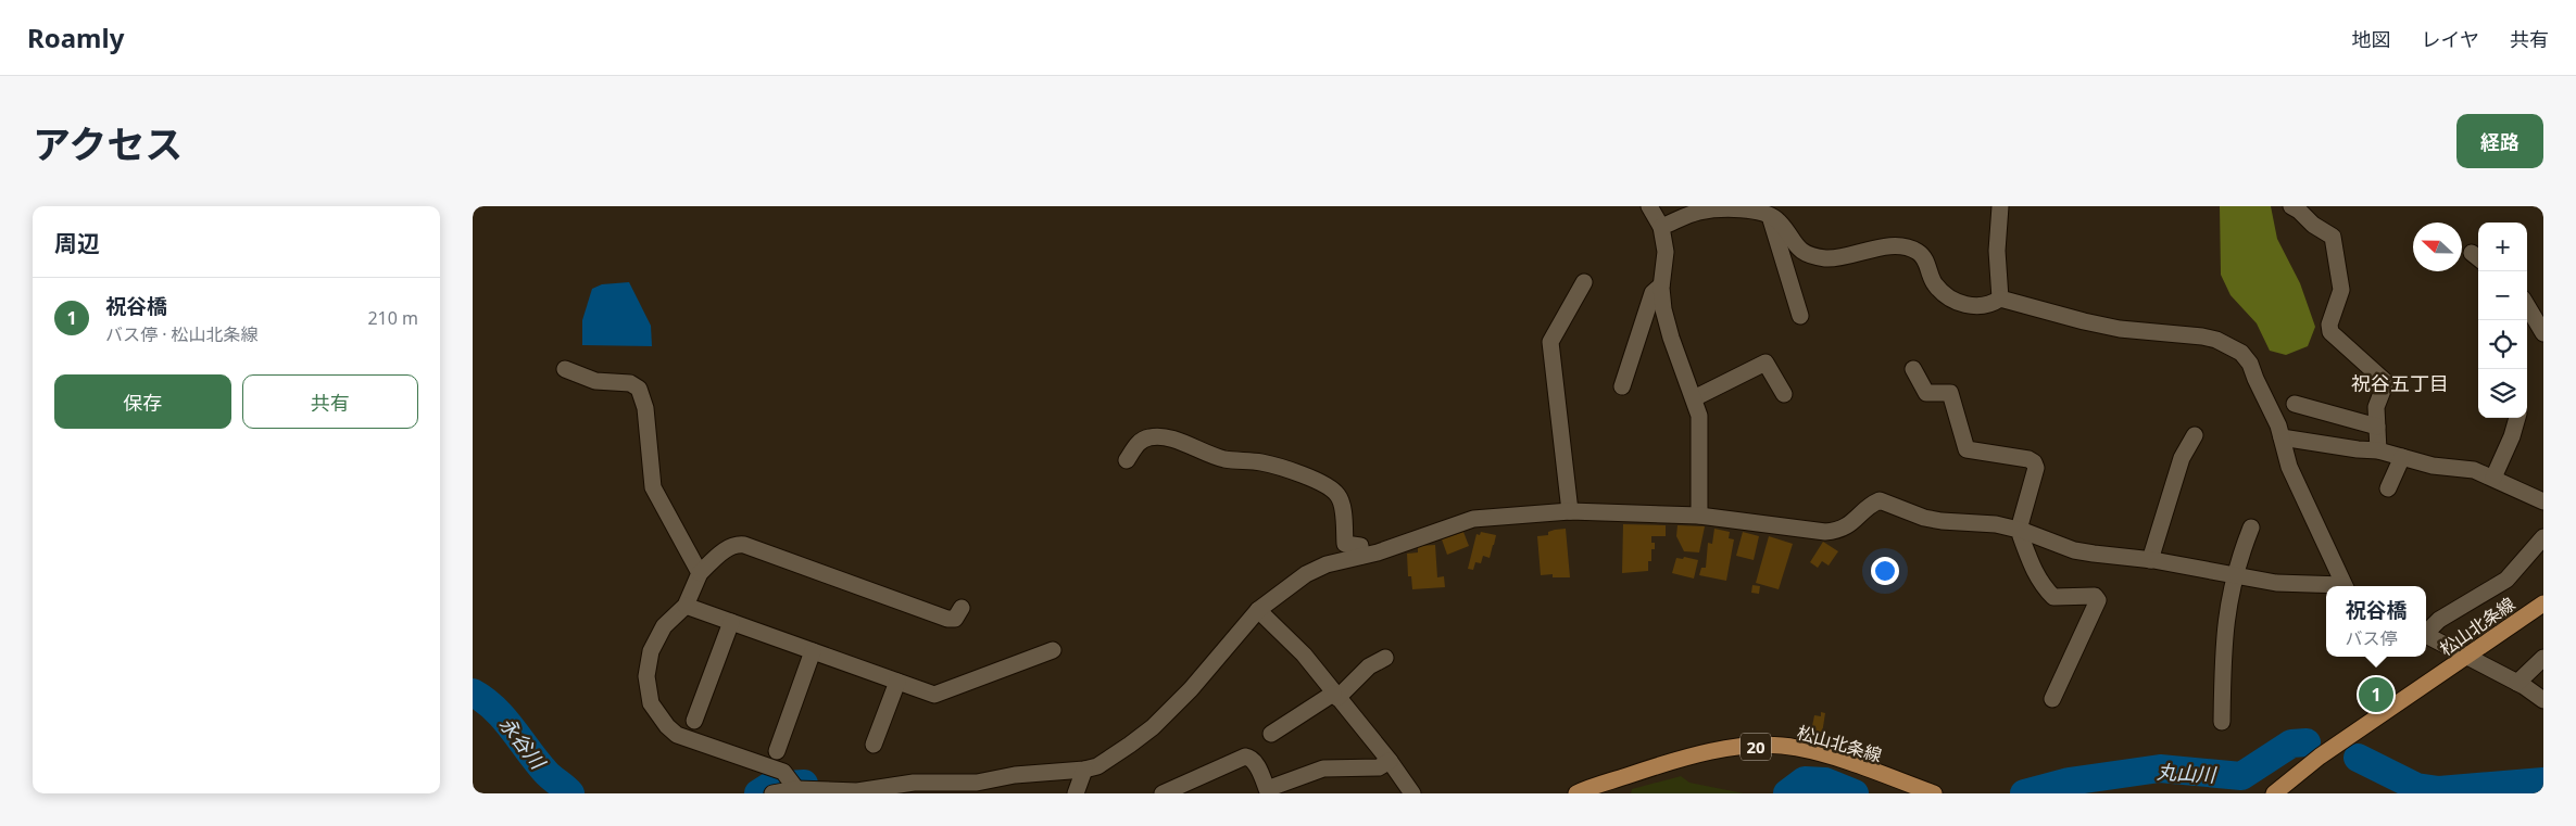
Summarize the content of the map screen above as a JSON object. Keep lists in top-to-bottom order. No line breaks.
{"streets":{"main road":["松山北条線","20"]},"districts":["祝谷五丁目"],"water":["永谷川","丸山川"],"north":"left","page":{"header":"Roamly","nav":["地図","レイヤ","共有"],"title":"アクセス","buttons":["経路",["保存","共有"]],"heading":"周辺","map_buttons":["+","−"],"list":[{"mark":"1","name":"祝谷橋","note":"バス停 · 松山北条線","value":"210 m"}],"popup":["祝谷橋","バス停"],"pins":"1"}}
